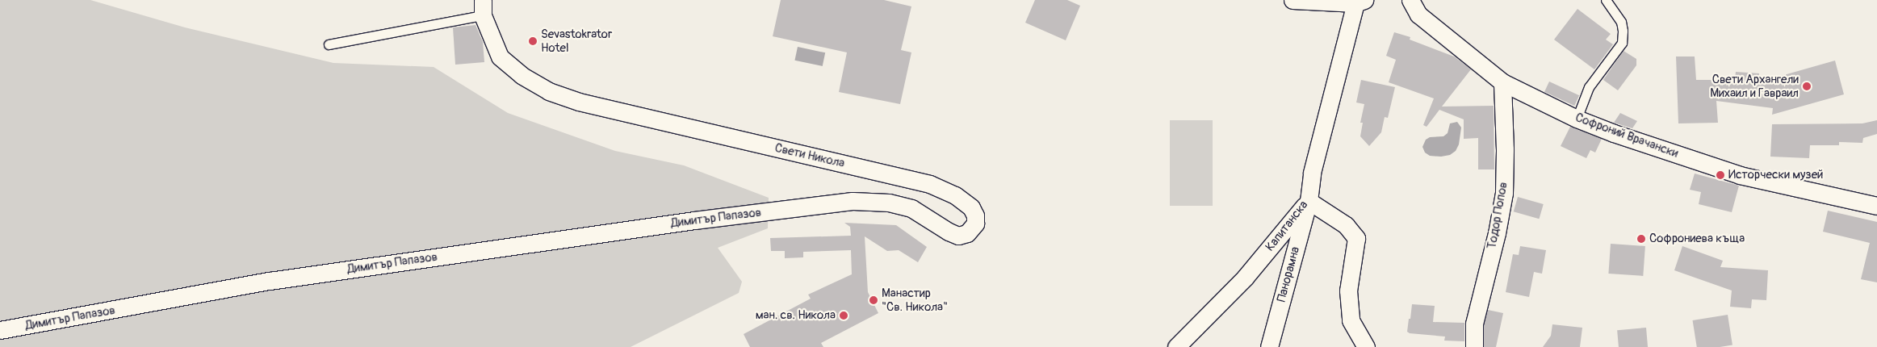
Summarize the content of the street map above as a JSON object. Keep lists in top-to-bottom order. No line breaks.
{"streets":{"street":["Софроний Врачански","Свети Никола","Тодор Попов","Димитър Папазов","Капитанска","Панорамна"]},"crossings":[["Софроний Врачански","Тодор Попов"],["Свети Никола","Димитър Папазов"],["Капитанска","Панорамна"]],"places":["Sevastokrator Hotel","Свети Архангели Михаил и Гавраил","Исторчески музей","Софрониева къща","Манастир \"Св. Никола\"","ман. св. Никола"]}
